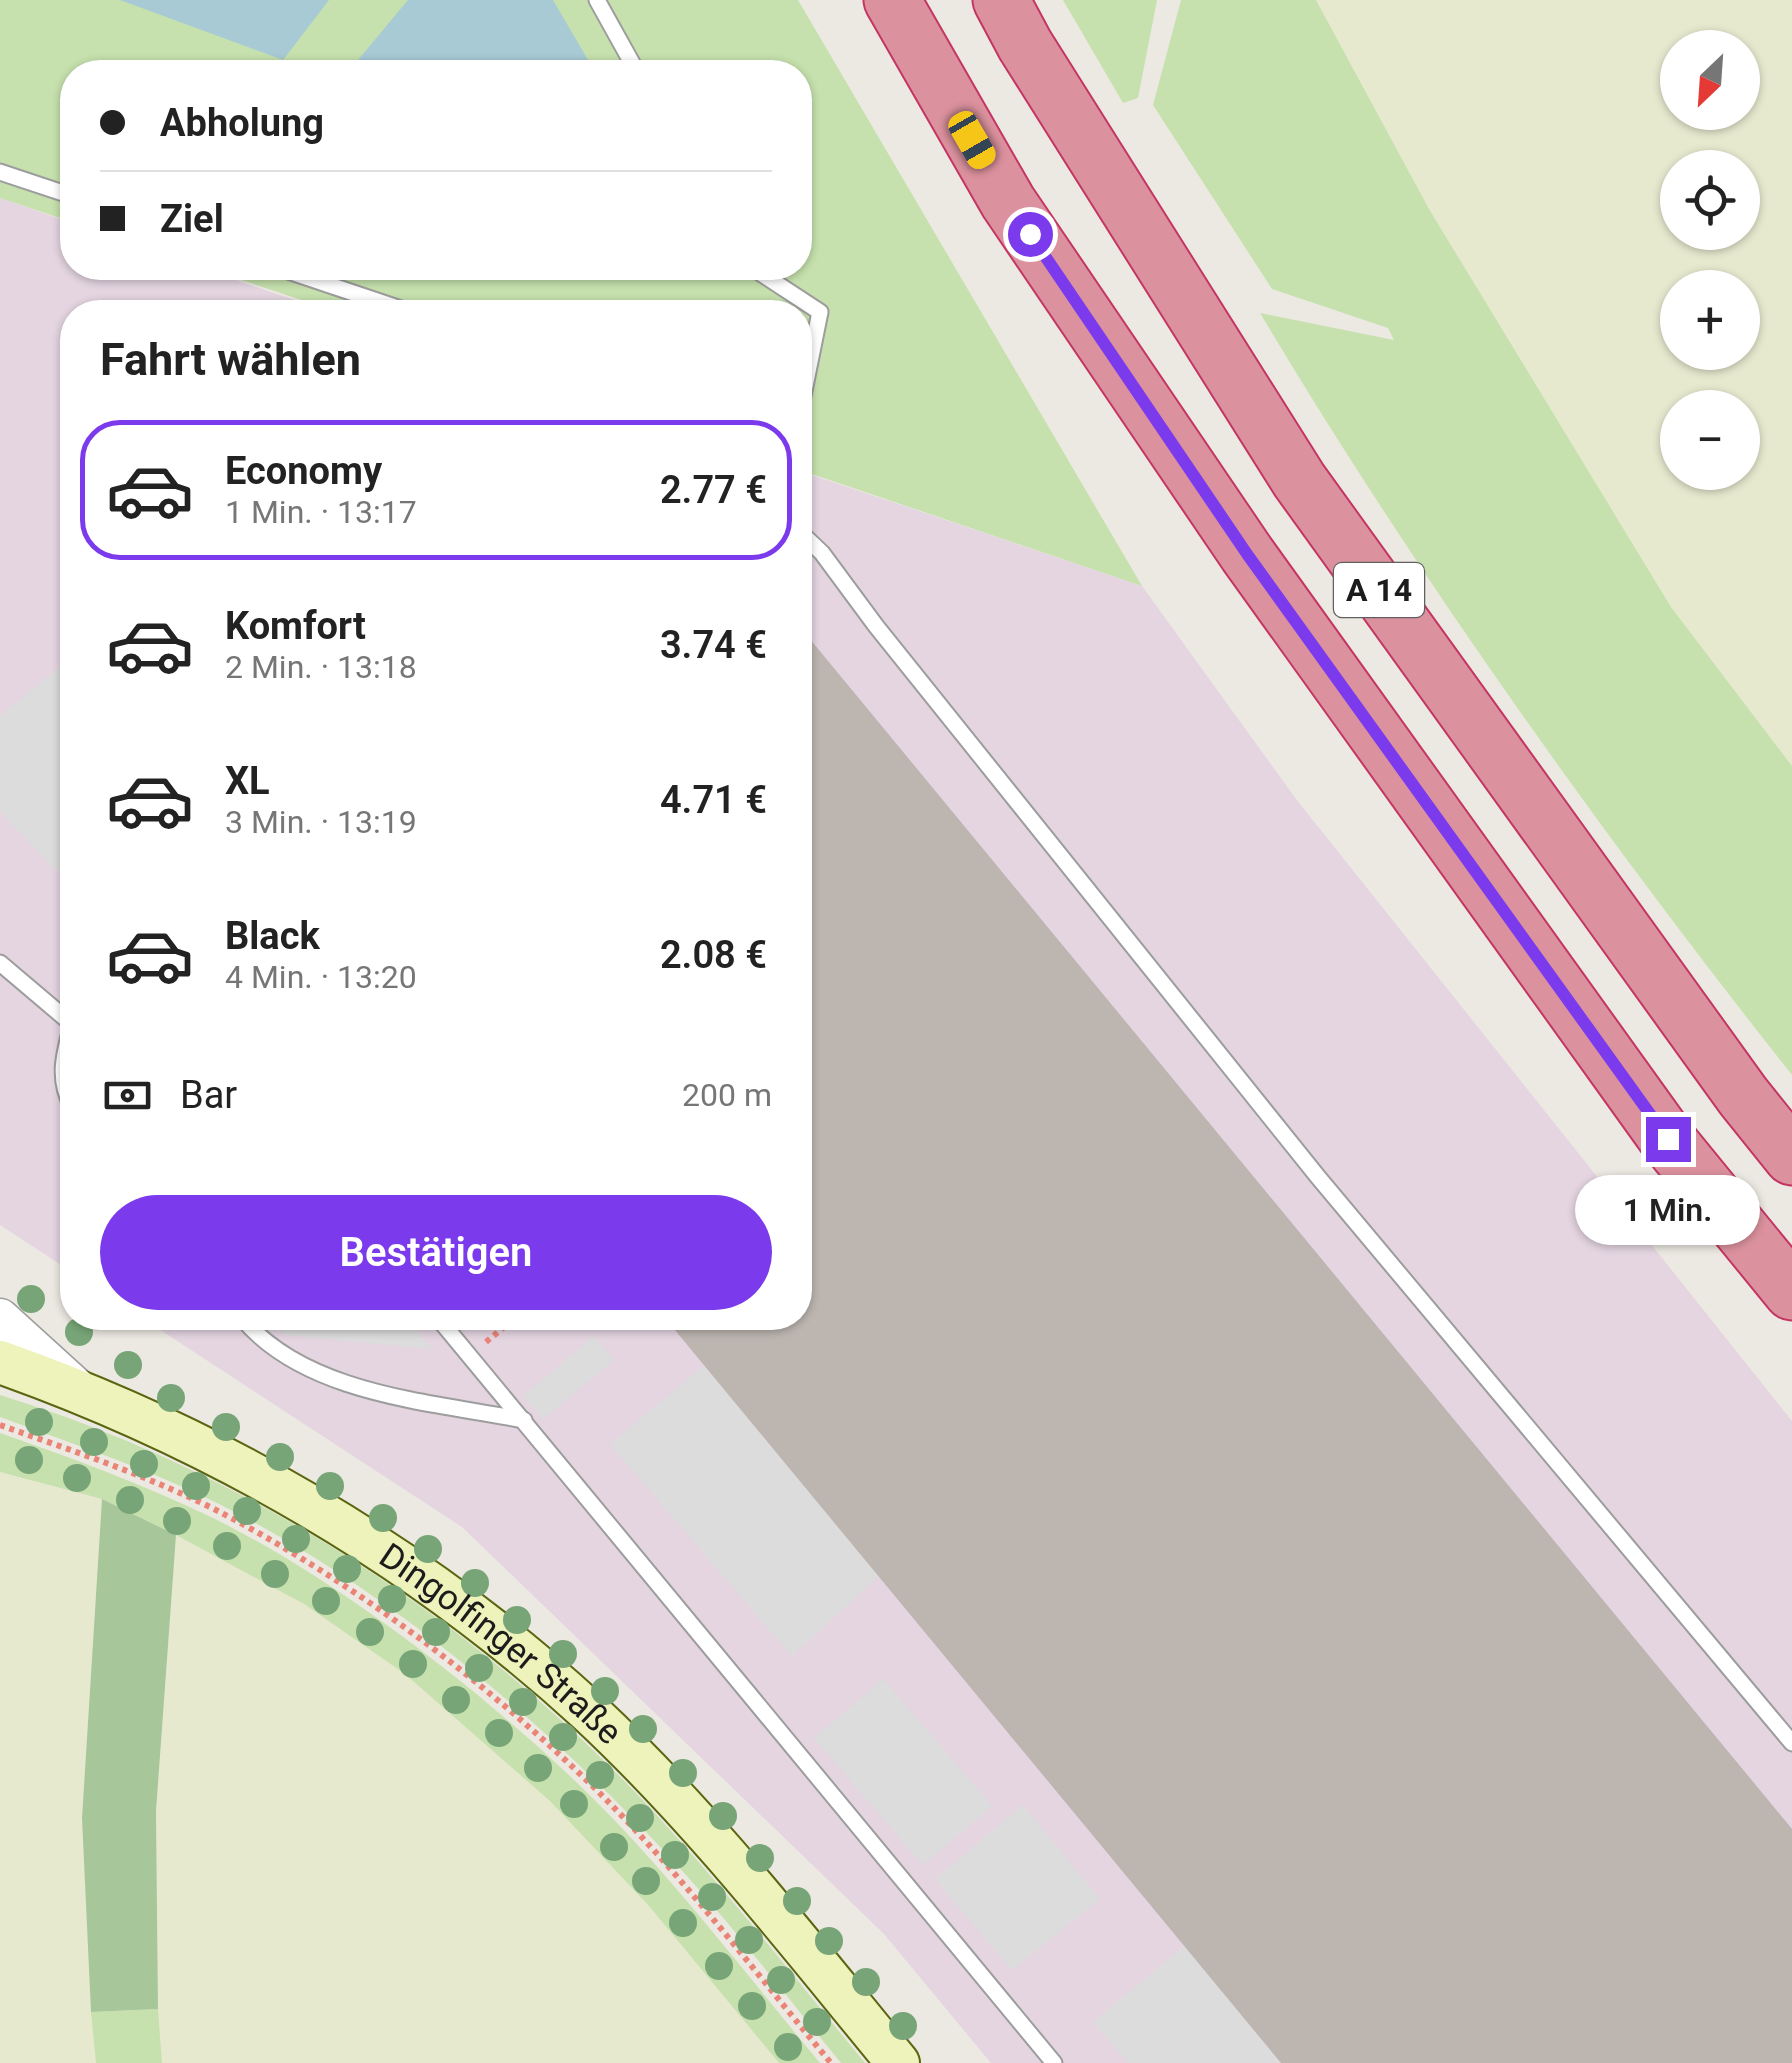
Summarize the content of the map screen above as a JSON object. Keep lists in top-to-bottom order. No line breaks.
{"streets":{"highway":["A 14"],"main road":["Dingolfinger Straße"]},"north":"bottom left","page":{"map_buttons":["+","−"],"banner":["Abholung","Ziel"],"heading":"Fahrt wählen","list":[{"name":"Economy","note":"1 Min. · 13:17","value":"2.77 €"},{"name":"Komfort","note":"2 Min. · 13:18","value":"3.74 €"},{"name":"XL","note":"3 Min. · 13:19","value":"4.71 €"},{"name":"Black","note":"4 Min. · 13:20","value":"2.08 €"}],"pay":["Bar","200 m"],"bubble":"1 Min.","buttons":"Bestätigen"}}
